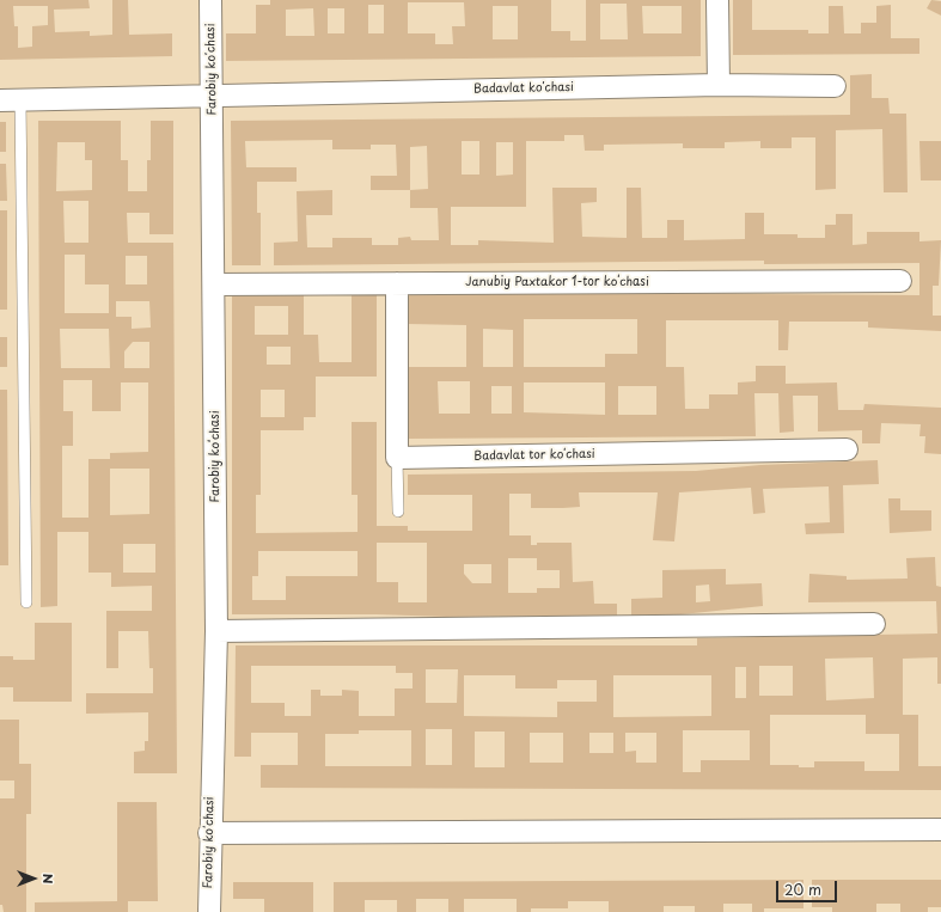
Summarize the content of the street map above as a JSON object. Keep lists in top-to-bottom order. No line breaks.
{"streets":{"street":["Farobiy koʻchasi","Badavlat koʻchasi","Janubiy Paxtakor 1-tor koʻchasi","Badavlat tor koʻchasi"]},"crossings":[["Farobiy koʻchasi","Badavlat koʻchasi"],["Farobiy koʻchasi","Janubiy Paxtakor 1-tor koʻchasi"]],"scale_bar":"20 m","north":"right"}
